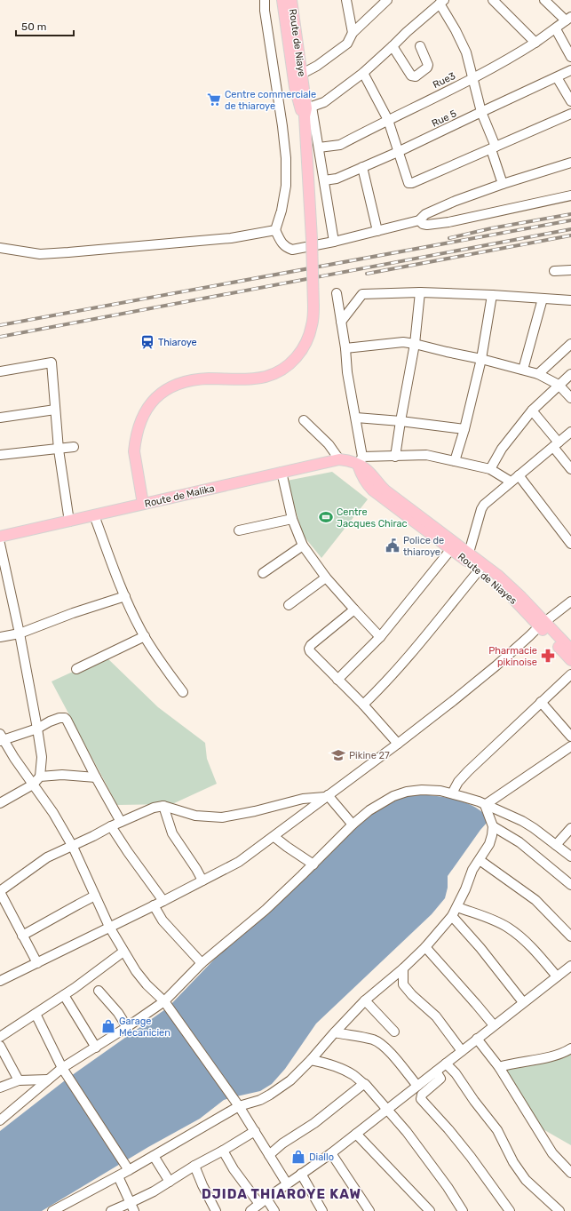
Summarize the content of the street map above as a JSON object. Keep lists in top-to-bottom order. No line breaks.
{"streets":{"main road":["Route de Niaye","Route de Malika","Route de Niayes"],"street":["Rue3","Rue 5"]},"districts":["DJIDA THIAROYE KAW"],"places":{"supermarket":["Centre commerciale de thiaroye"],"station":["Thiaroye"],"sports":["Centre Jacques Chirac"],"public building":["Police de thiaroye"],"pharmacy":["Pharmacie pikinoise"],"school or university":["Pikine 27"],"shop":["Garage Mécanicien","Diallo"]},"scale_bar":"50 m"}
